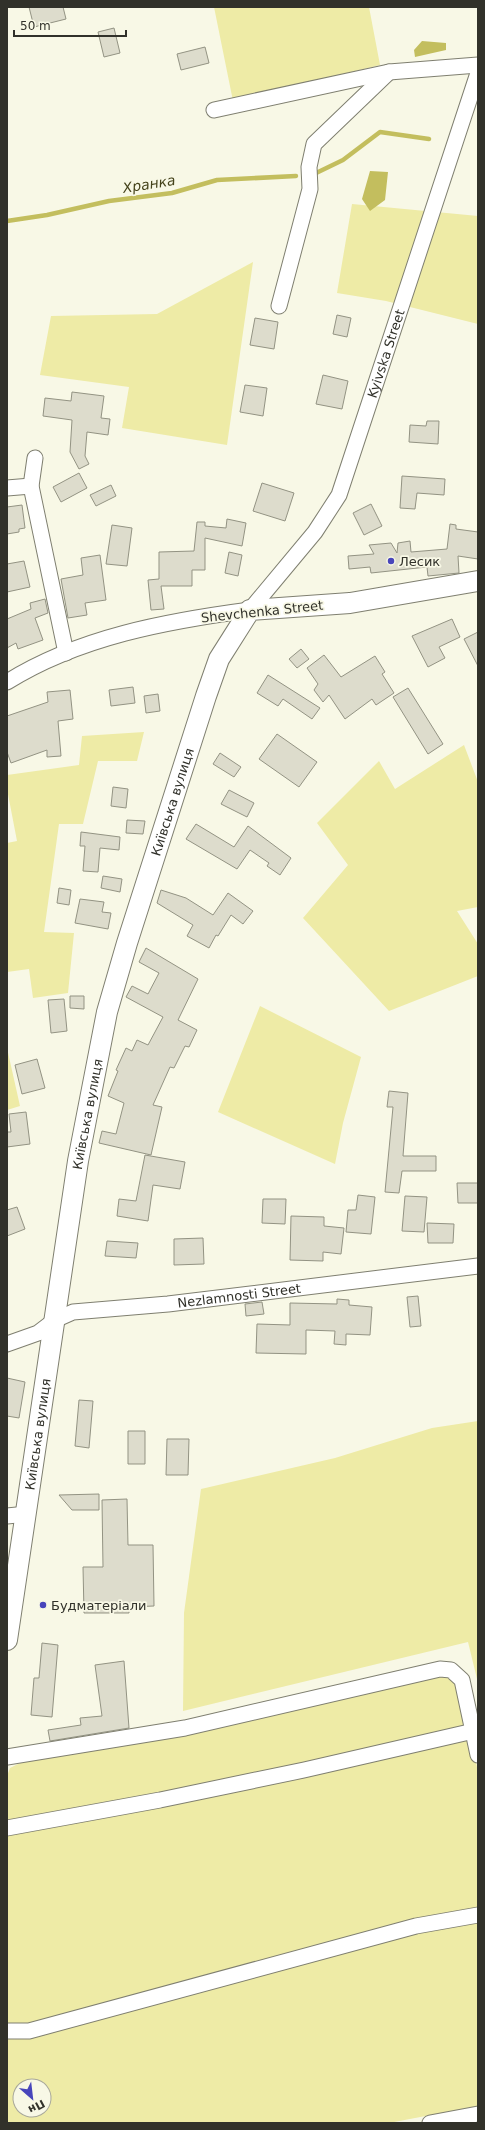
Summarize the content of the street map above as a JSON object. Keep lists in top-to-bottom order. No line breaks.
{"streets":{"main road":["Shevchenka Street","Київська вулиця"],"street":["Kyivska Street","Nezlamnosti Street"]},"crossings":[["Kyivska Street","Shevchenka Street"],["Kyivska Street","Київська вулиця"],["Shevchenka Street","Київська вулиця"],["Київська вулиця","Nezlamnosti Street"]],"water":["Хранка"],"places":["Лесик","Будматеріали"],"scale_bar":"50 m","north":"bottom right"}
